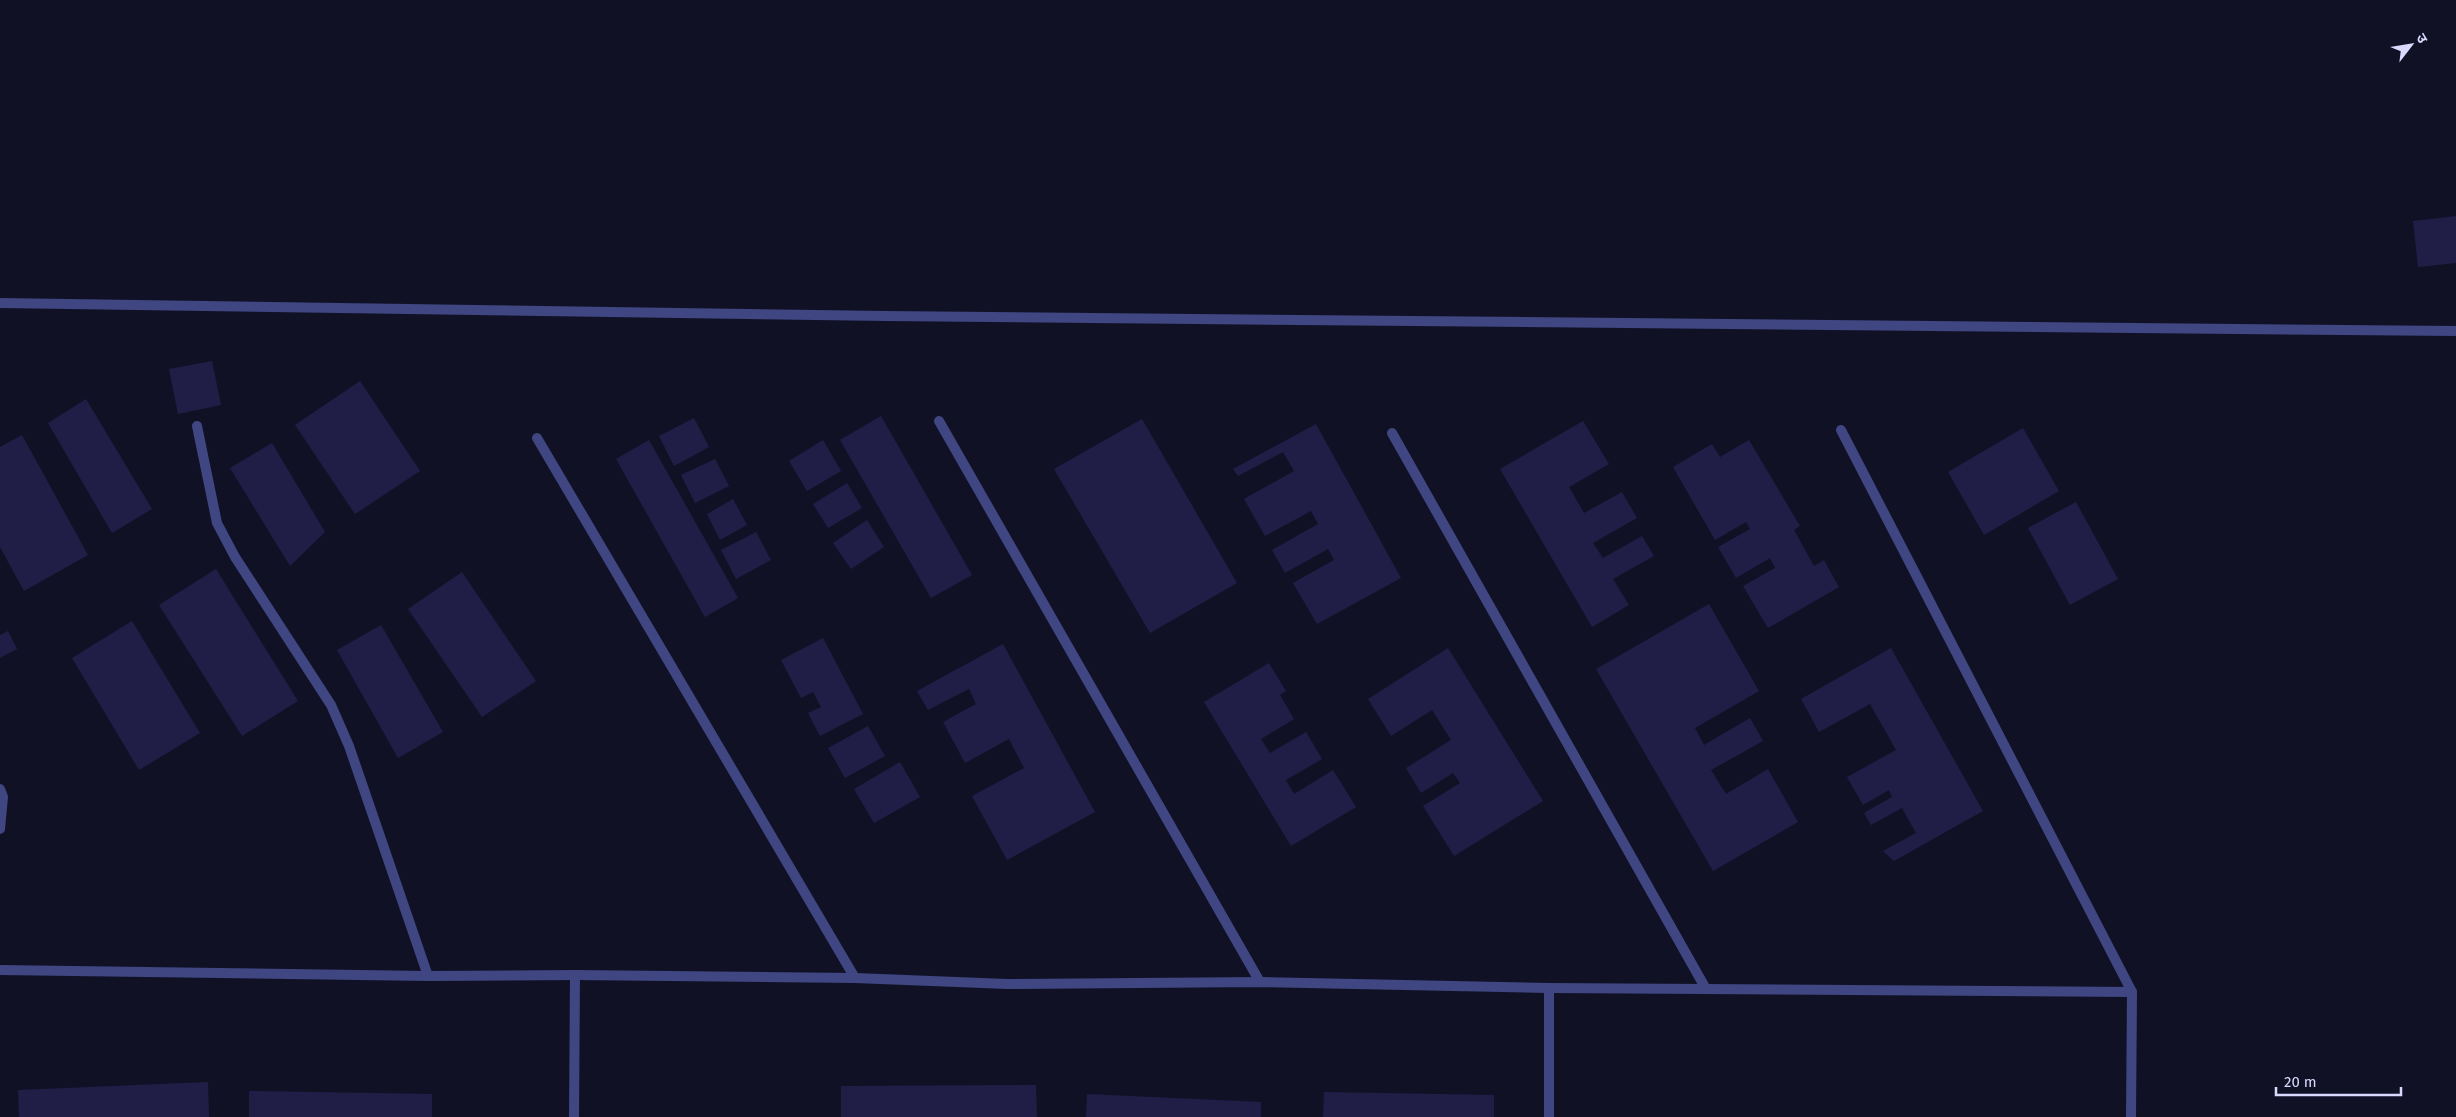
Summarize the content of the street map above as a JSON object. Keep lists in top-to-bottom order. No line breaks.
{"scale_bar":"20 m","north":"top right"}
